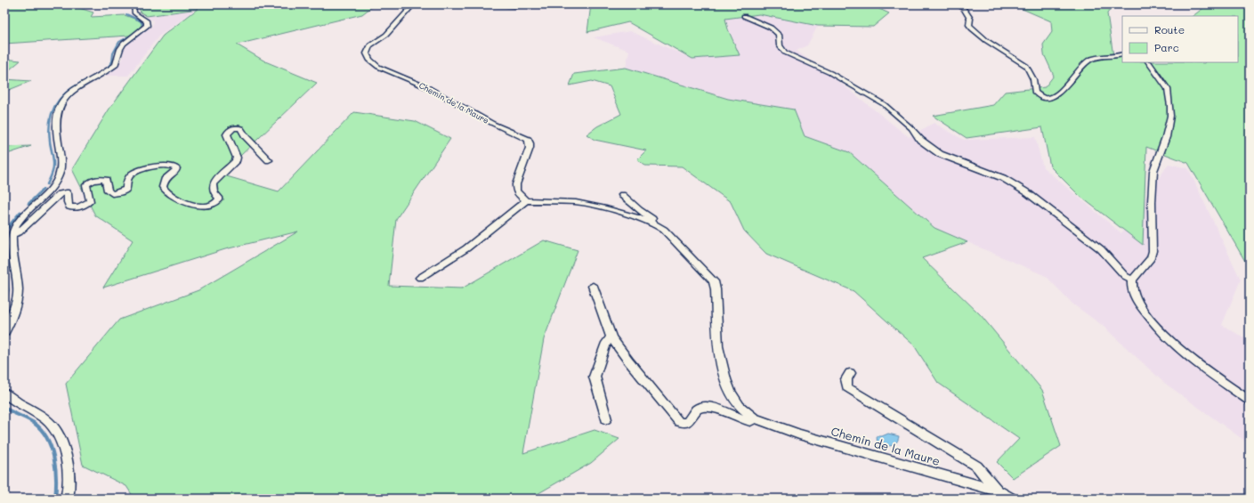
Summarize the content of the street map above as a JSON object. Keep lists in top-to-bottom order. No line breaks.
{"streets":{"street":["Chemin de la Maure"]},"legend":["Route","Parc"]}
